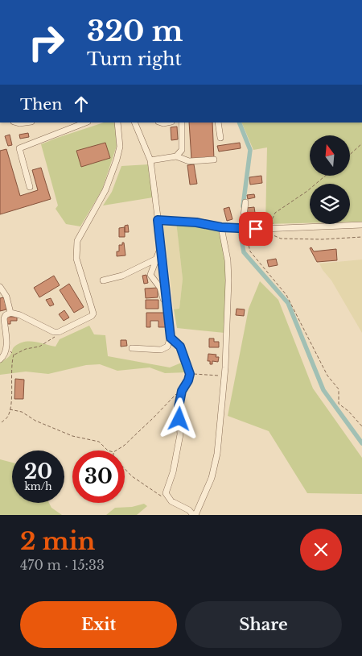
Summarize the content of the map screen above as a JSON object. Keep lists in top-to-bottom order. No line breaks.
{"north":"top","page":{"turn":["320 m","Turn right"],"then":"Then","speed":"20 km/h","limit":"30","heading":["2 min","470 m · 15:33"],"buttons":["Exit","Share"]}}
